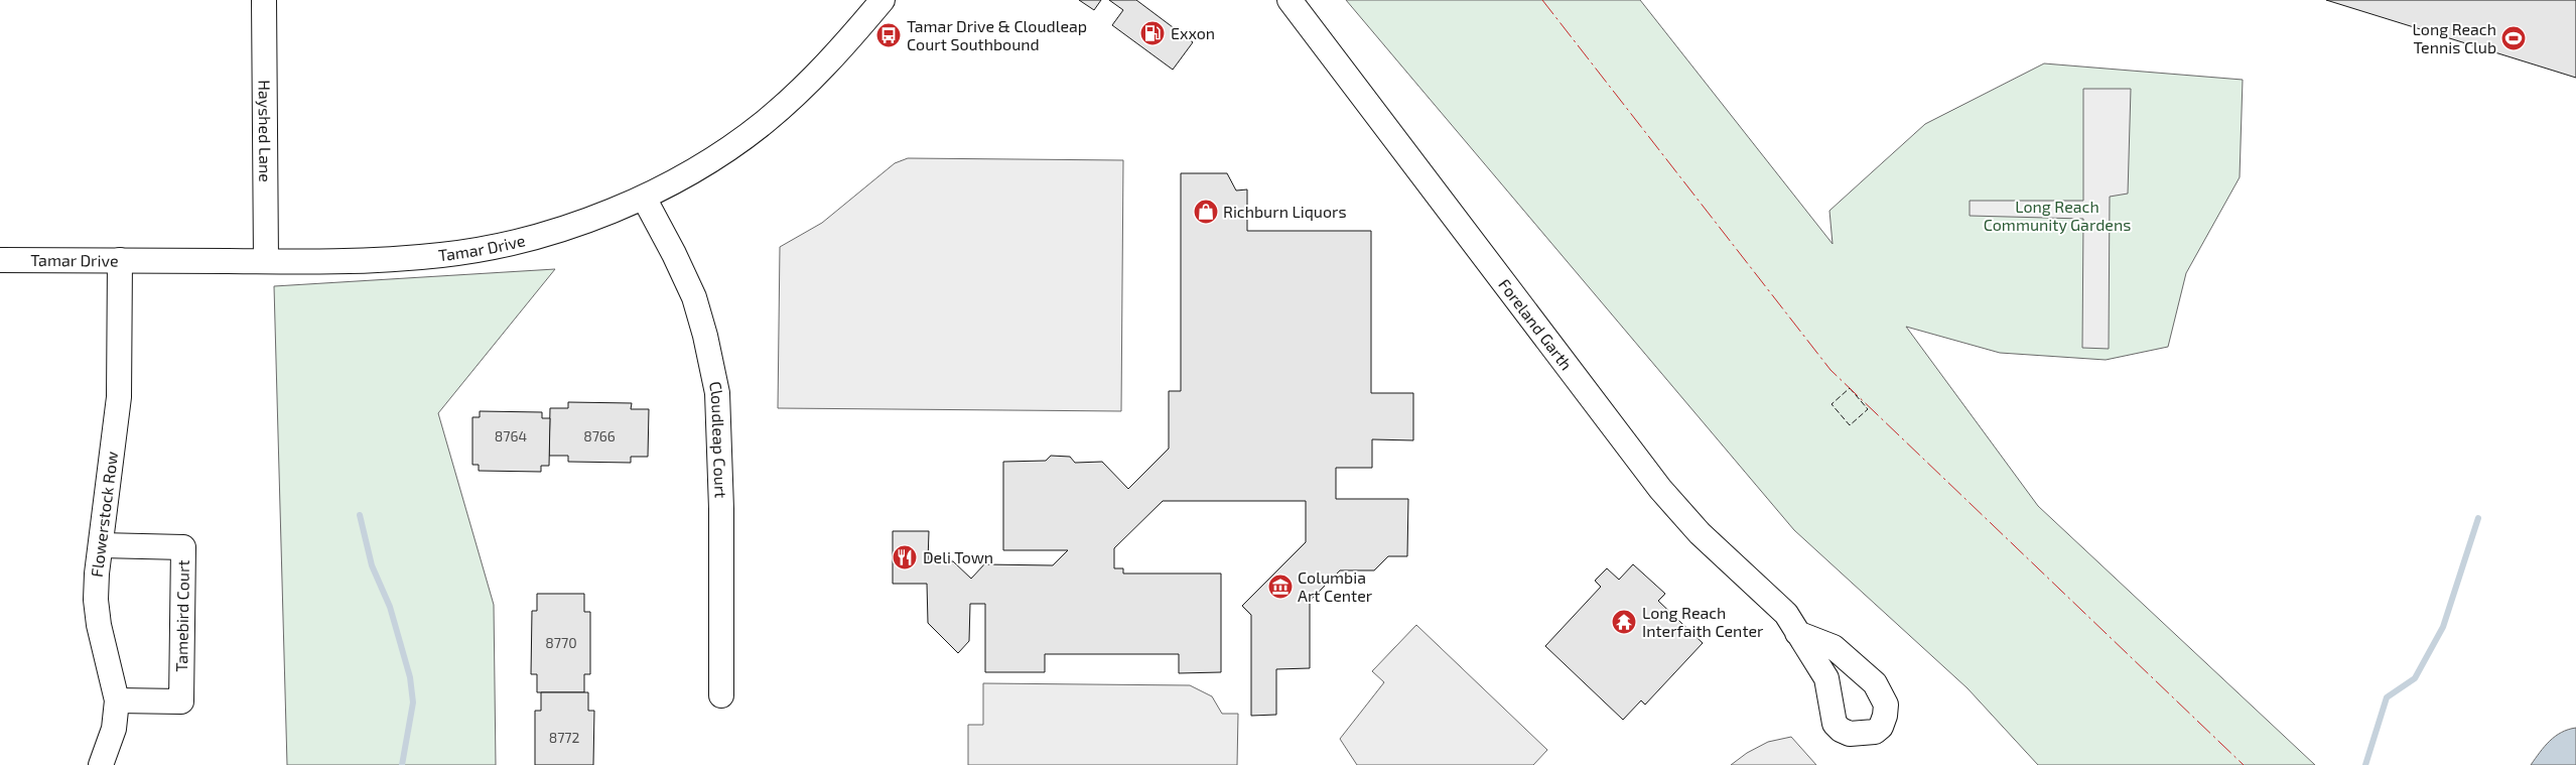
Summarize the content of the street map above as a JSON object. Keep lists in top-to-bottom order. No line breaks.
{"streets":{"street":["Hayshed Lane","Tamar Drive","Foreland Garth","Cloudleap Court","Flowerstock Row","Tamebird Court"]},"crossings":[["Hayshed Lane","Tamar Drive"],["Tamar Drive","Cloudleap Court"],["Tamar Drive","Flowerstock Row"],["Flowerstock Row","Tamebird Court"]],"parks":["Long Reach Community Gardens"],"places":{"fuel station":["Exxon"],"bus stop":["Tamar Drive & Cloudleap Court Southbound"],"sports":["Long Reach Tennis Club"],"shop":["Richburn Liquors"],"restaurant":["Deli Town"],"museum":["Columbia Art Center"],"temple":["Long Reach Interfaith Center"]},"house_numbers":["8764","8766","8770","8772"]}
